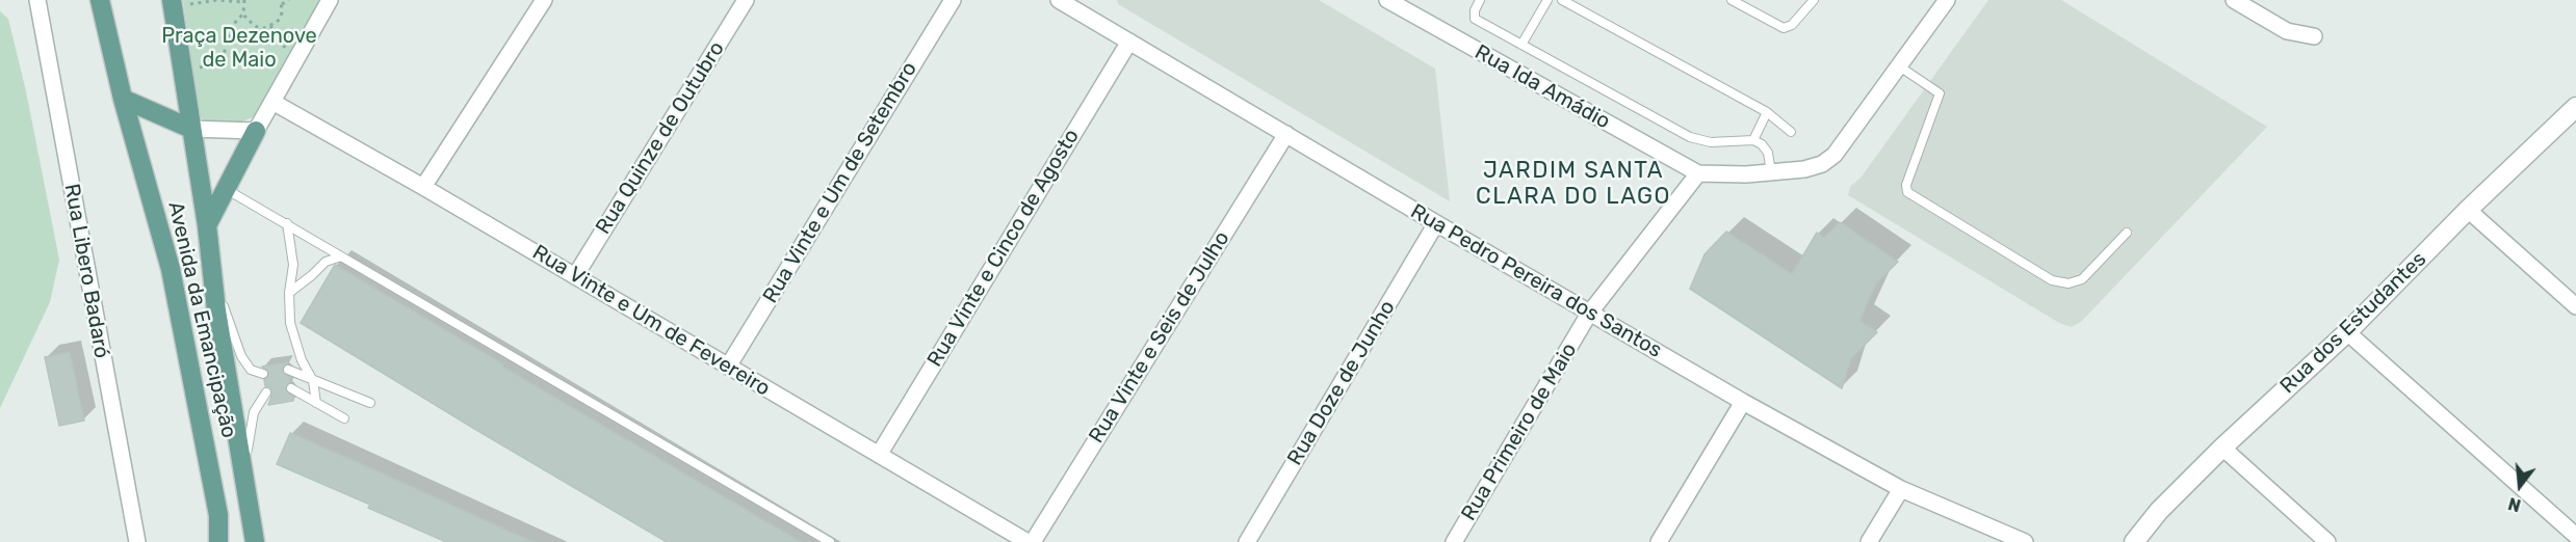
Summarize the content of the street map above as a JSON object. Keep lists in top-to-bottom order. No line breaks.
{"streets":{"main road":["Avenida da Emancipação"],"street":["Rua Ida Amádio","Rua Quinze de Outubro","Rua Vinte e Um de Setembro","Rua Vinte e Cinco de Agosto","Rua Libero Badaró","Rua Pedro Pereira dos Santos","Rua Vinte e Um de Fevereiro","Rua dos Estudantes","Rua Vinte e Seis de Julho","Rua Doze de Junho","Rua Primeiro de Maio"]},"crossings":[["Rua Ida Amádio","Rua Primeiro de Maio"],["Rua Quinze de Outubro","Rua Vinte e Um de Fevereiro"],["Rua Vinte e Um de Setembro","Rua Vinte e Um de Fevereiro"],["Rua Vinte e Cinco de Agosto","Rua Pedro Pereira dos Santos"],["Rua Vinte e Cinco de Agosto","Rua Vinte e Um de Fevereiro"],["Rua Pedro Pereira dos Santos","Rua Vinte e Seis de Julho"],["Rua Pedro Pereira dos Santos","Rua Doze de Junho"],["Rua Pedro Pereira dos Santos","Rua Primeiro de Maio"]],"districts":["JARDIM SANTA CLARA DO LAGO"],"parks":["Praça Dezenove de Maio"],"north":"bottom"}
